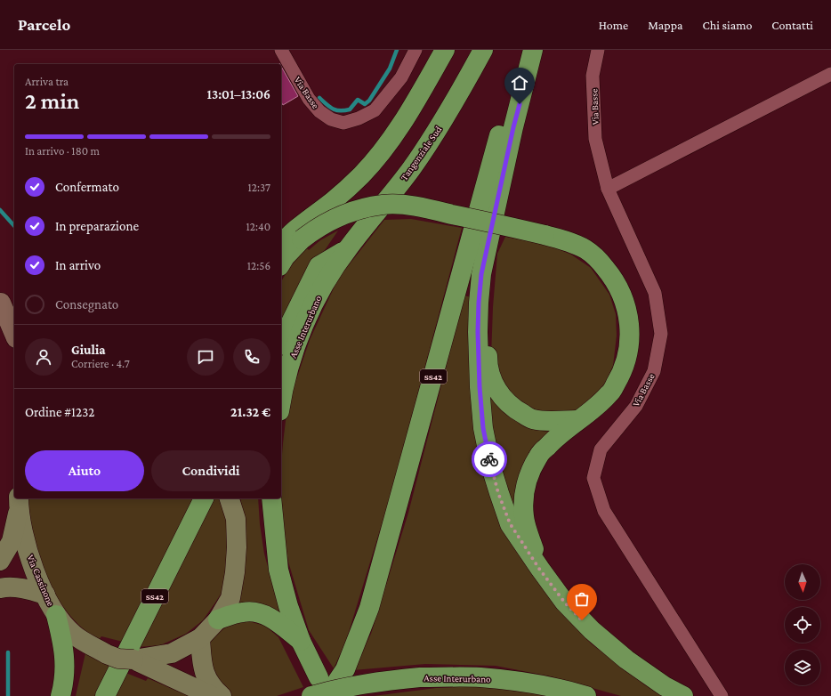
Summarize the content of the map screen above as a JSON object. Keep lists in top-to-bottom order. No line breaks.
{"streets":{"highway":["Tangenziale Sud","Asse Interurbano","SS42"],"main road":["Via Cassinone"],"street":["Via Basse"]},"crossings":[["Tangenziale Sud","Asse Interurbano"]],"north":"bottom","page":{"header":"Parcelo","nav":["Home","Mappa","Chi siamo","Contatti"],"heading":["2 min","Arriva tra","13:01–13:06"],"panel":["Giulia","Corriere · 4.7","Ordine #1232","21.32 €"],"bar":"In arrivo · 180 m","list":[["Confermato","12:37"],["In preparazione","12:40"],["In arrivo","12:56"],"Consegnato"],"buttons":["Aiuto","Condividi"]}}
